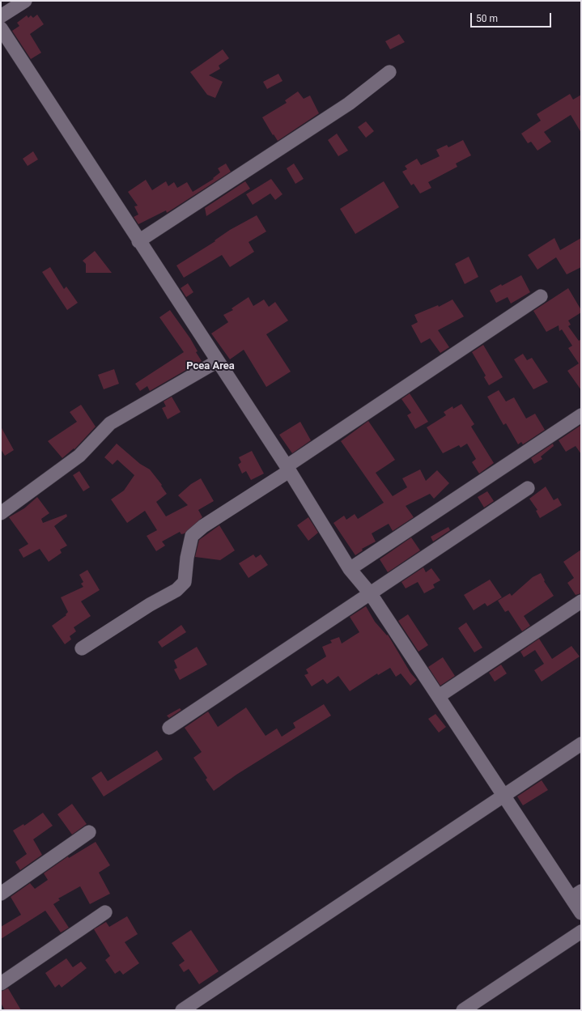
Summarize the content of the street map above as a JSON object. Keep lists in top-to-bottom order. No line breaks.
{"districts":["Pcea Area"],"scale_bar":"50 m"}
